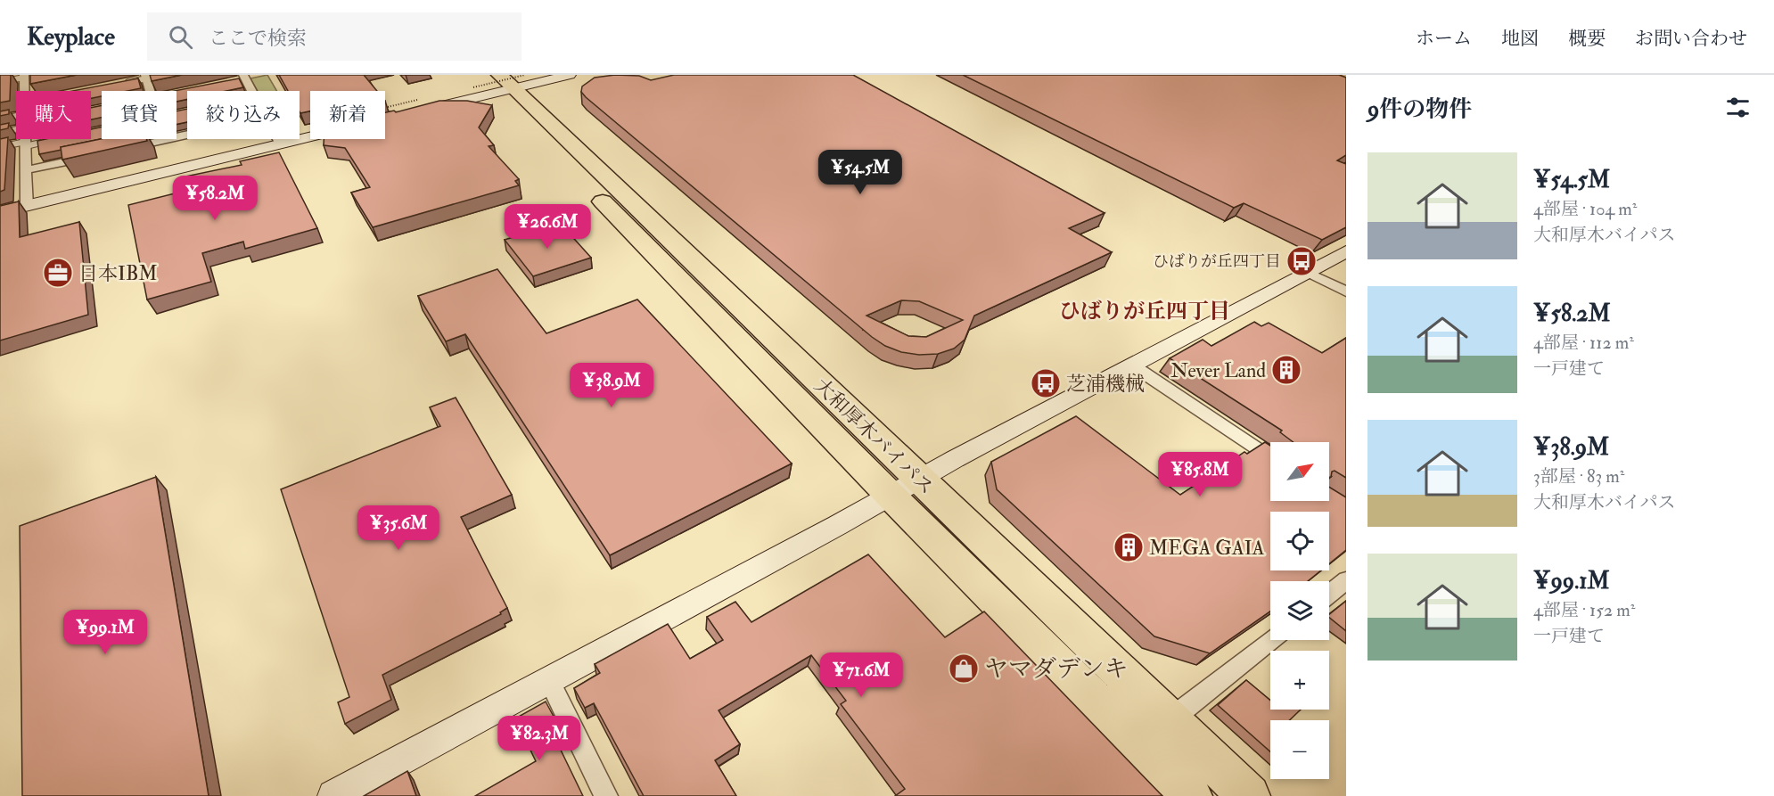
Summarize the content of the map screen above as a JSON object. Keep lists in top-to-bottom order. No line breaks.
{"streets":{"highway":["大和厚木バイパス"]},"districts":["ひばりが丘四丁目"],"places":{"bus stop":["ひばりが丘四丁目","芝浦機械"],"office":["日本IBM"],"building":["Never Land","MEGA GAIA"],"shop":["ヤマダデンキ"]},"north":"top right","page":{"header":"Keyplace","search":"ここで検索","nav":["ホーム","地図","概要","お問い合わせ"],"heading":"9件の物件","chip":["購入","賃貸","絞り込み","新着"],"list":[{"name":"¥54.5M","note":"4部屋 · 104 m² · 大和厚木バイパス"},{"name":"¥58.2M","note":"4部屋 · 112 m² · 一戸建て"},{"name":"¥38.9M","note":"3部屋 · 83 m² · 大和厚木バイパス"},{"name":"¥99.1M","note":"4部屋 · 152 m² · 一戸建て"}],"price":["¥54.5M","¥58.2M","¥26.6M","¥38.9M","¥85.8M","¥35.6M","¥99.1M","¥71.6M","¥82.3M"],"map_buttons":["+","−"]}}
